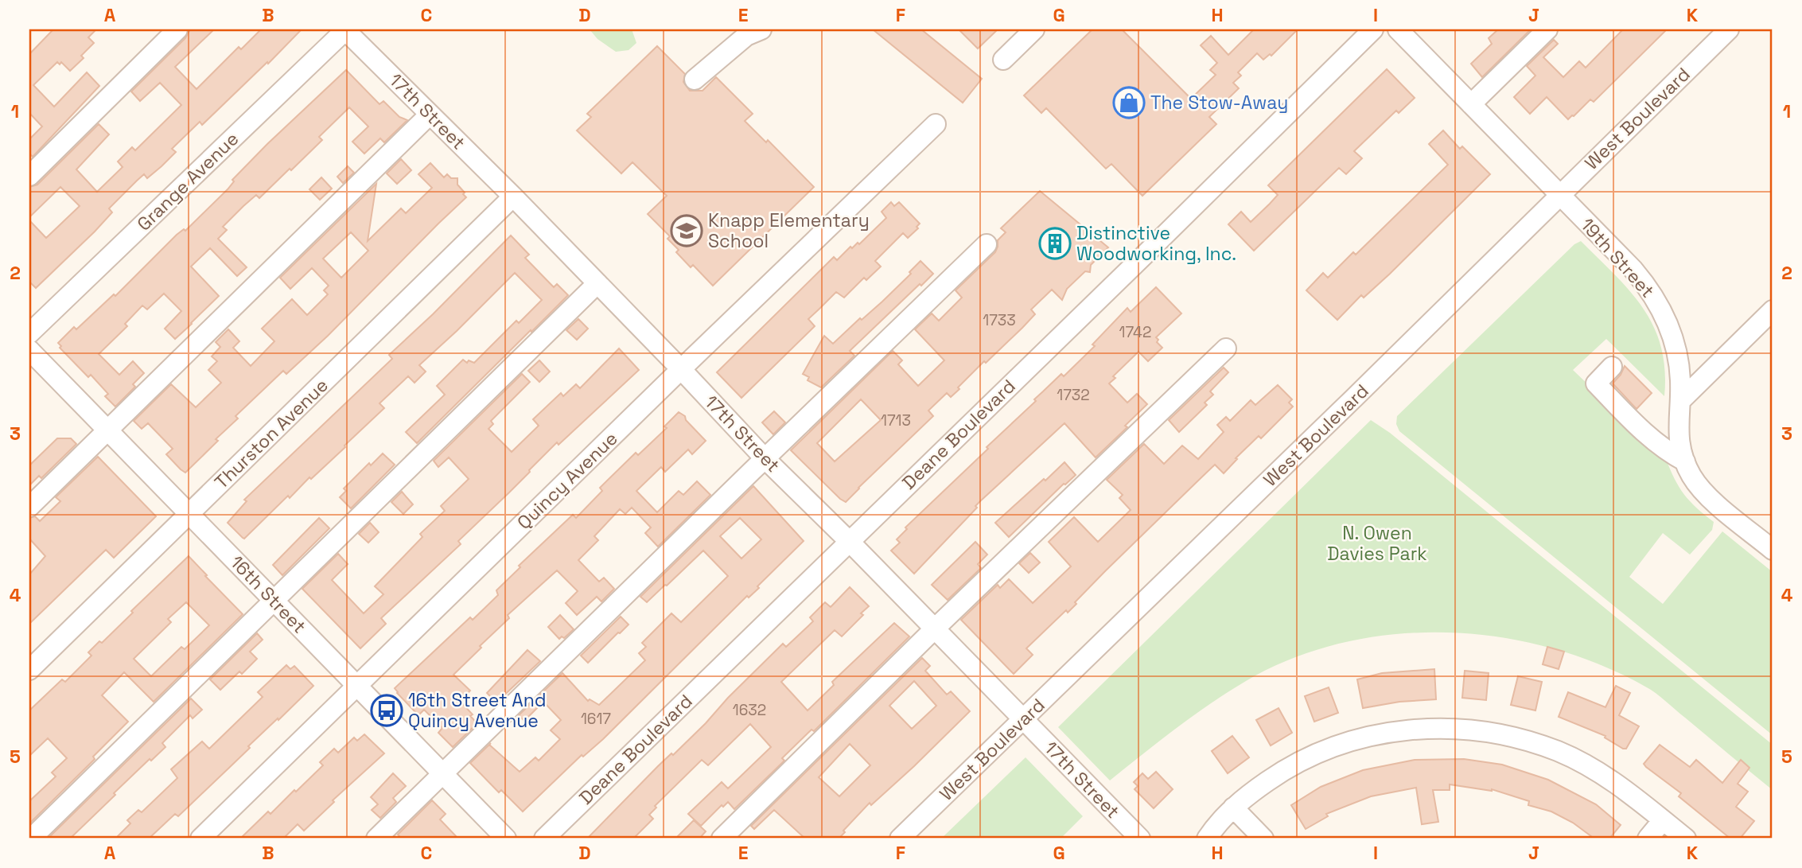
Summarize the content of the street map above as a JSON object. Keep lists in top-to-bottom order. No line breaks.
{"streets":{"street":["17th Street","West Boulevard","Grange Avenue","19th Street","Thurston Avenue","Deane Boulevard","Quincy Avenue","16th Street"]},"crossings":[["17th Street","West Boulevard"],["17th Street","Grange Avenue"],["17th Street","Thurston Avenue"],["17th Street","Deane Boulevard"],["17th Street","Quincy Avenue"],["West Boulevard","19th Street"],["Thurston Avenue","16th Street"],["Quincy Avenue","16th Street"]],"parks":["N. Owen Davies Park"],"places":{"shop":["The Stow-Away"],"school or university":["Knapp Elementary School"],"building":["Distinctive Woodworking, Inc."],"bus stop":["16th Street And Quincy Avenue"]},"house_numbers":["1733","1742","1732","1713","1632","1617"],"grid":{"columns":["A","B","C","D","E","F","G","H","I","J","K"],"rows":["1","2","3","4","5"]}}
